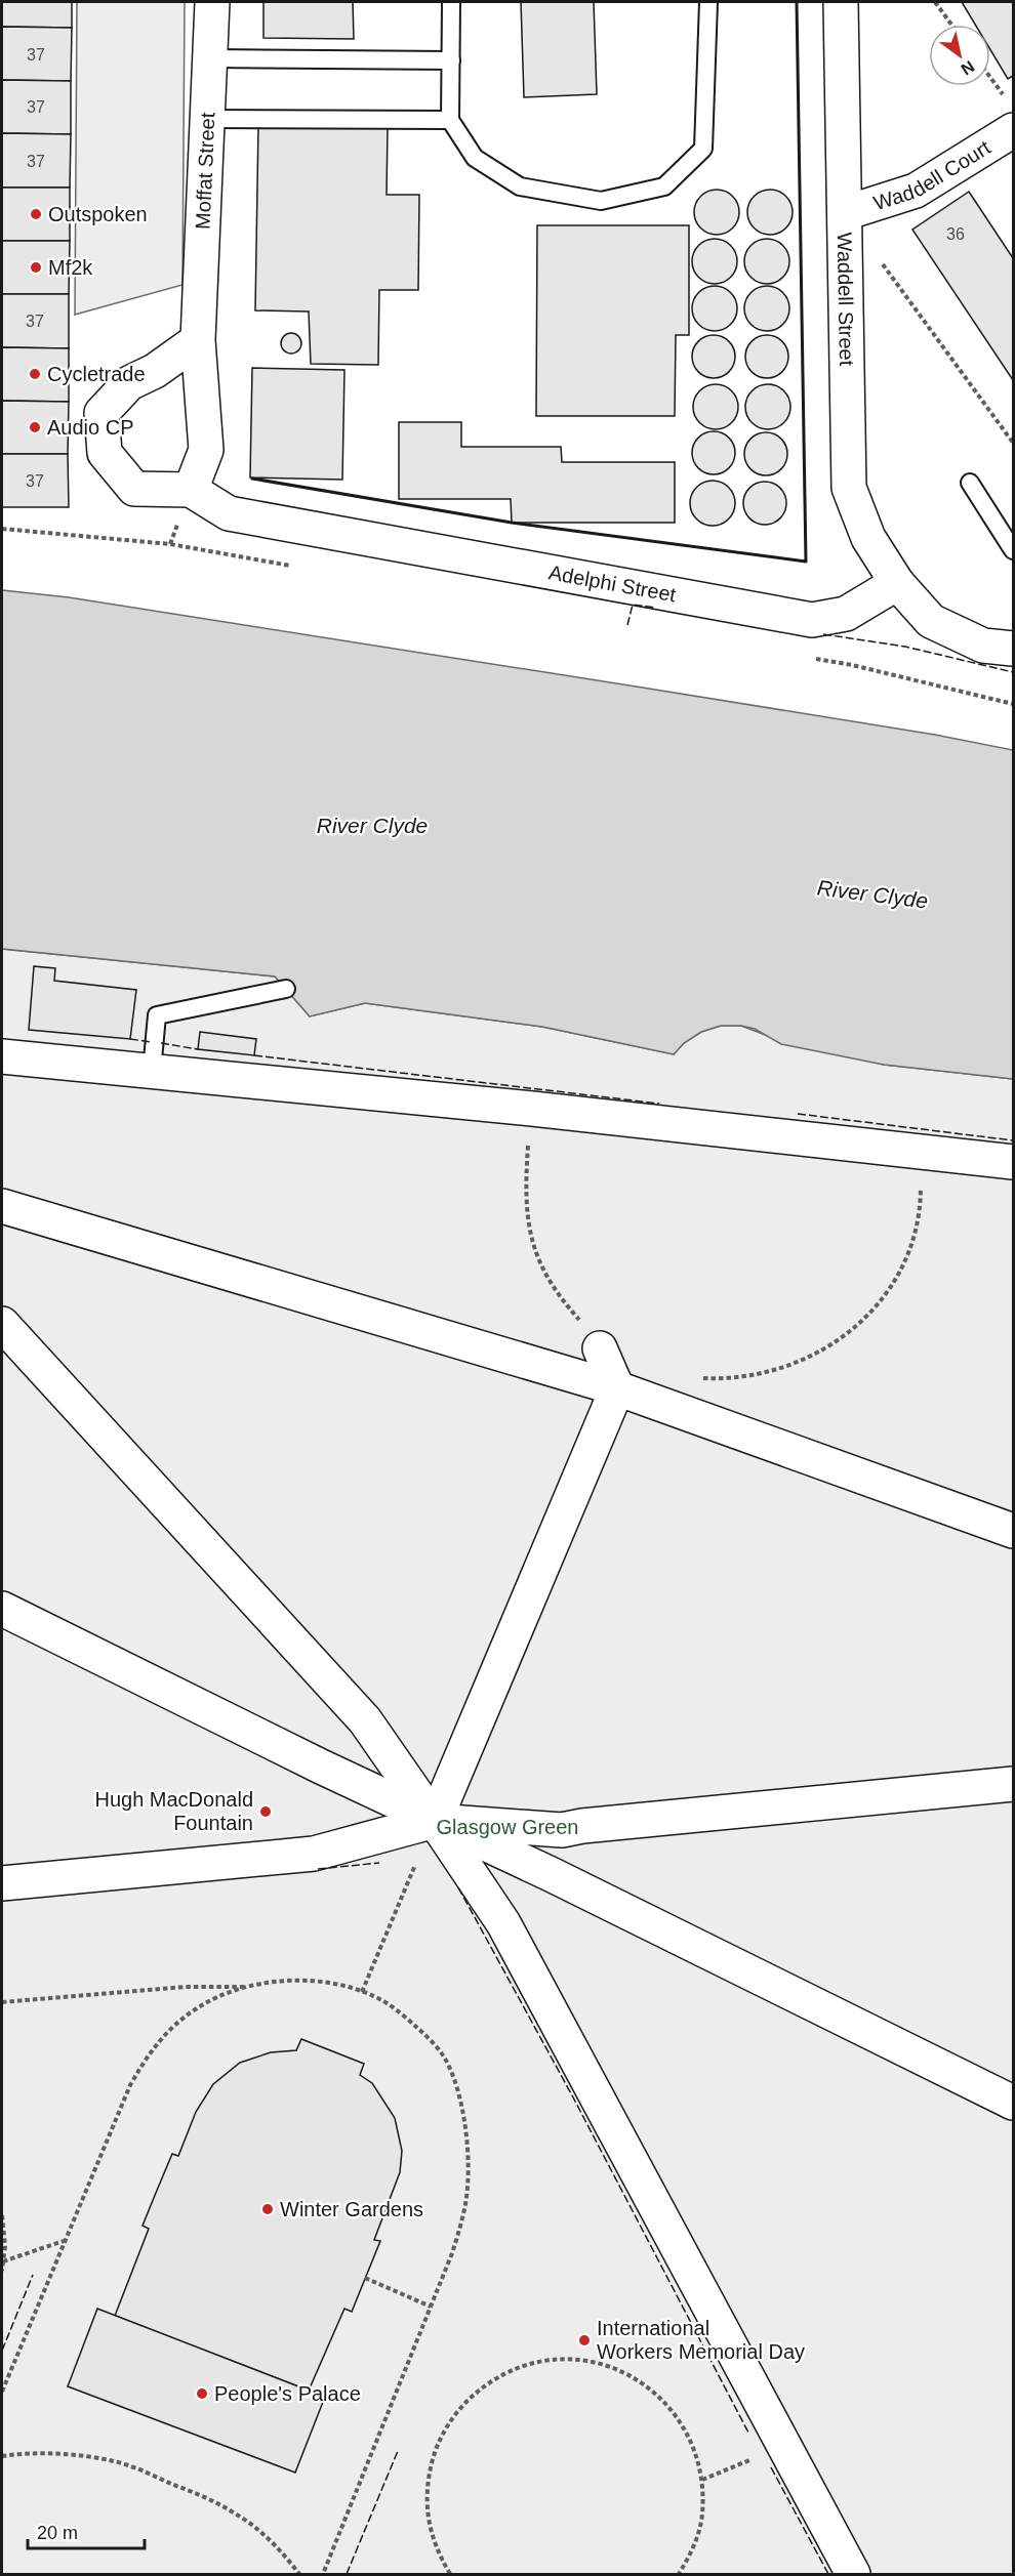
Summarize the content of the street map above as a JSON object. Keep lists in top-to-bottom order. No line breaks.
{"streets":{"street":["Moffat Street","Waddell Court","Waddell Street","Adelphi Street"]},"crossings":[["Moffat Street","Adelphi Street"],["Waddell Court","Waddell Street"],["Waddell Street","Adelphi Street"]],"water":["River Clyde"],"parks":["Glasgow Green"],"places":["Outspoken","Mf2k","Cycletrade","Audio CP","Hugh MacDonald Fountain","Winter Gardens","International Workers Memorial Day","People's Palace"],"house_numbers":["37","37","37","36","37","37"],"scale_bar":"20 m","north":"bottom right"}
